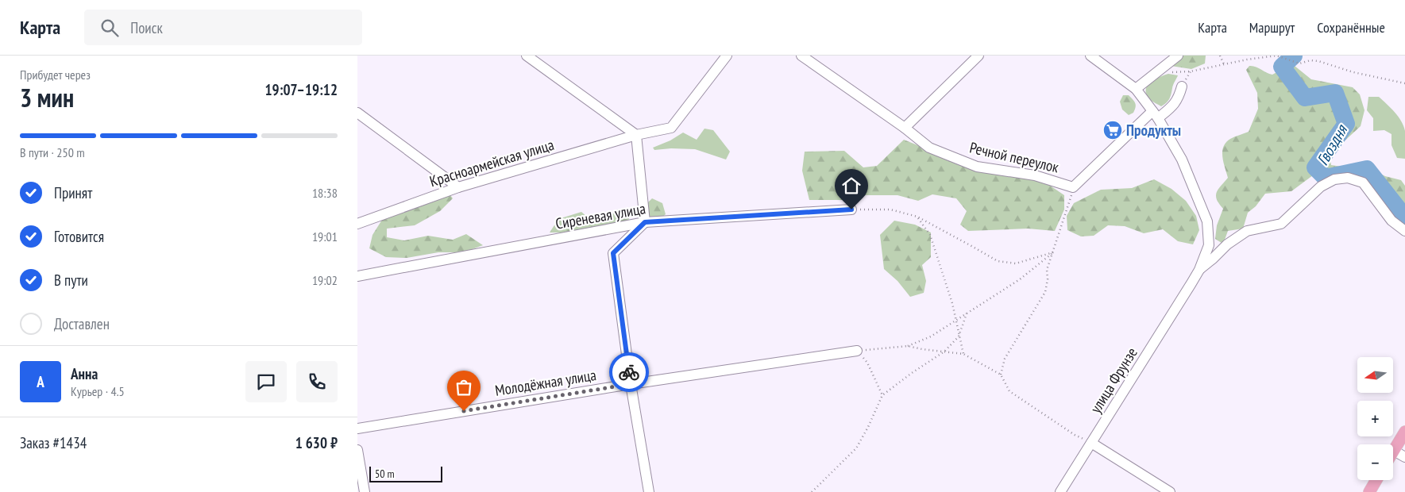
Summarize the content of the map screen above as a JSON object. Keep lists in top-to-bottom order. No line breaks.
{"streets":{"street":["Речной переулок","Красноармейская улица","Сиреневая улица","улица Фрунзе","Молодёжная улица"]},"water":["Гвоздня"],"places":{"supermarket":["Продукты"]},"scale_bar":"50 m","north":"left","page":{"header":"Карта","search":"Поиск","nav":["Карта","Маршрут","Сохранённые"],"heading":["3 мин","Прибудет через","19:07–19:12"],"panel":["Анна","Курьер · 4.5","Заказ #1434","1 630 ₽"],"bar":"В пути · 250 m","list":[["Принят","18:38"],["Готовится","19:01"],["В пути","19:02"],"Доставлен"],"map_buttons":["+","−"],"round":"А","scale":"50 m"}}
